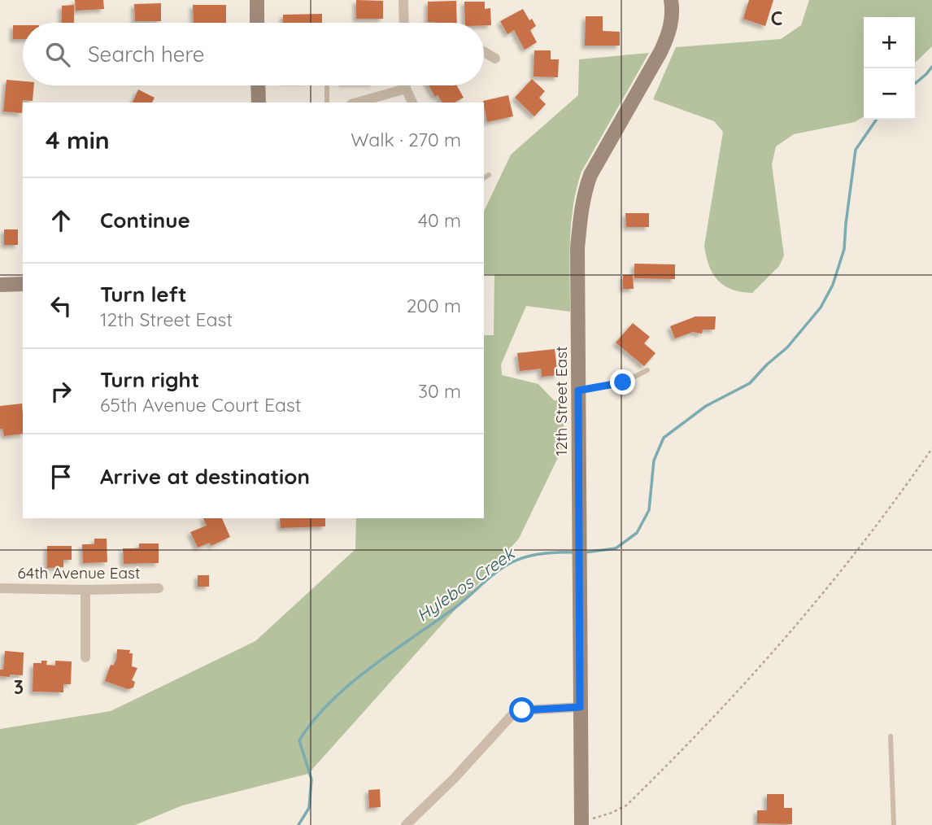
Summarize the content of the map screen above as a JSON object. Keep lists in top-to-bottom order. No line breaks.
{"streets":{"street":["12th Street East","64th Avenue East"]},"water":["Hylebos Creek"],"page":{"map_buttons":["+","−"],"search":"Search here","heading":["4 min","Walk · 270 m"],"list":[["Continue","40 m"],["Turn left","12th Street East","200 m"],["Turn right","65th Avenue Court East","30 m"],"Arrive at destination"]},"grid":{"columns":["C"],"rows":["3"]}}
